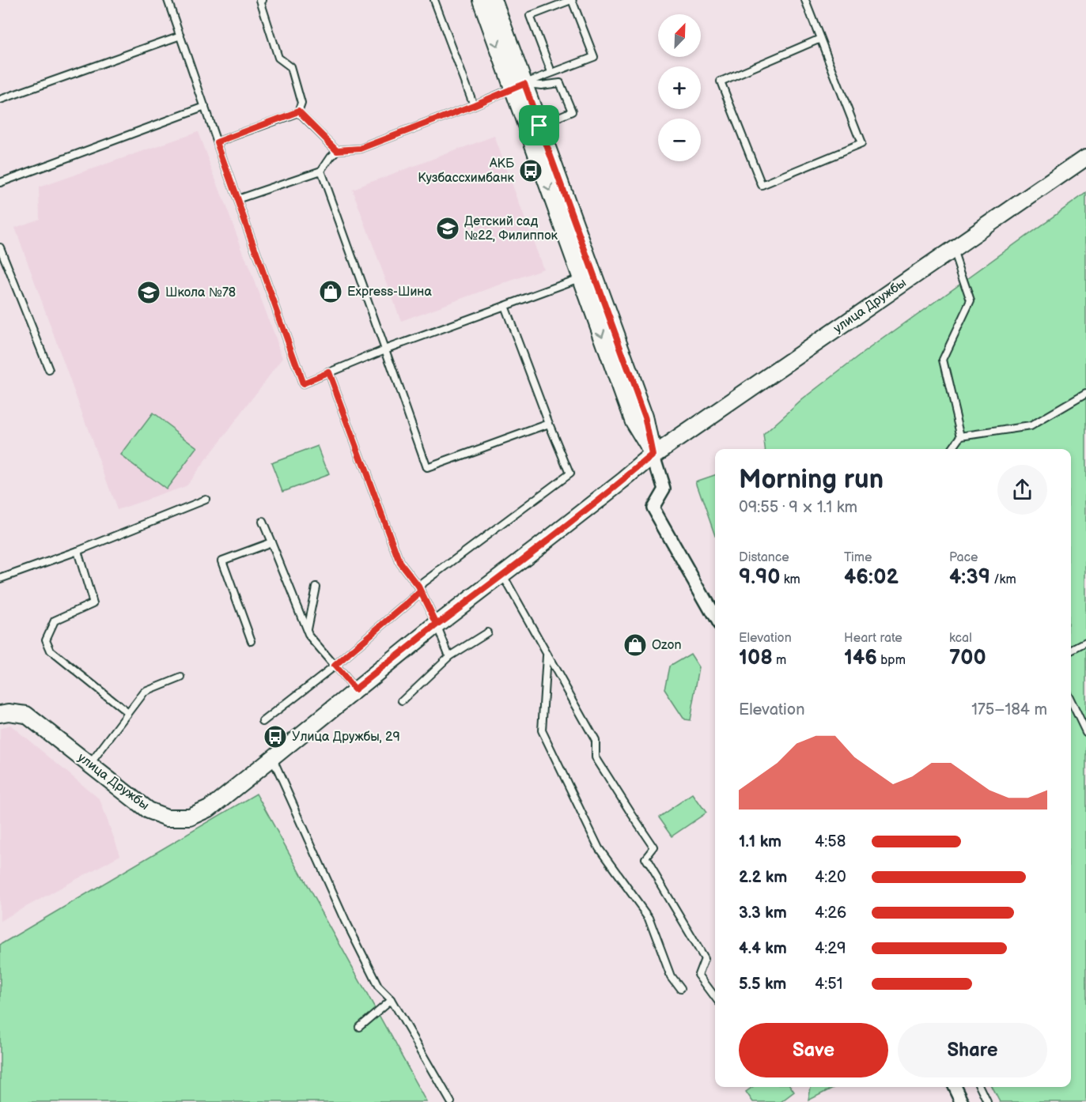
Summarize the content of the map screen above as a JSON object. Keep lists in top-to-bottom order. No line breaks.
{"streets":{"street":["улица Дружбы"]},"places":{"bus stop":["АКБ Кузбассхимбанк","Улица Дружбы, 29"],"school or university":["Детский сад №22, Филиппок","Школа №78"],"shop":["Express-Шина","Ozon"]},"north":"top right","page":{"map_buttons":["+","−"],"heading":["Morning run","09:55 · 9 × 1.1 km"],"stats":[["Distance","9.90 km"],["Time","46:02"],["Pace","4:39 /km"],["Elevation","108 m"],["Heart rate","146 bpm"],["kcal","700"]],"chart":["Elevation","175–184 m"],"list":[{"name":"1.1 km","note":"4:58"},{"name":"2.2 km","note":"4:20"},{"name":"3.3 km","note":"4:26"},{"name":"4.4 km","note":"4:29"},{"name":"5.5 km","note":"4:51"}],"buttons":["Save","Share"]}}
